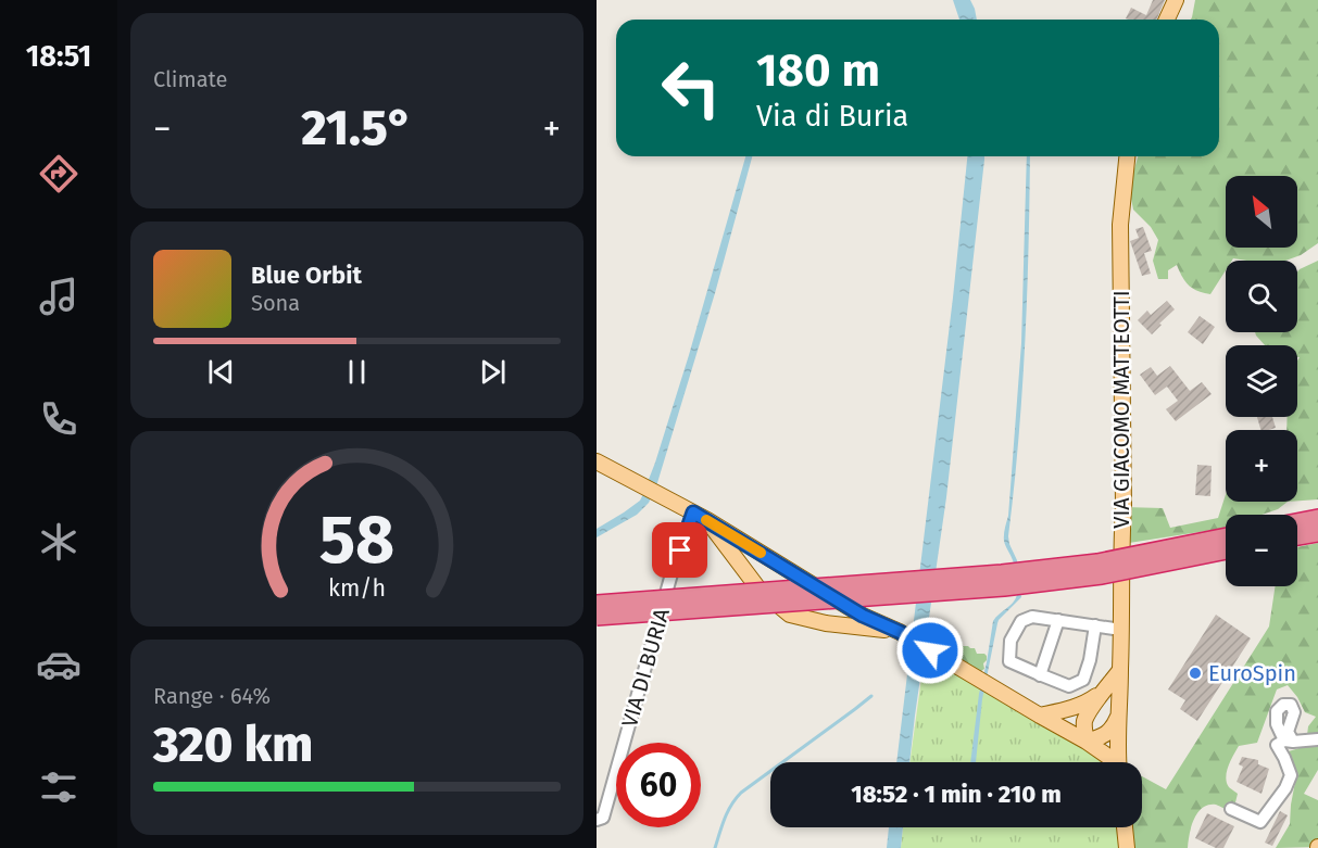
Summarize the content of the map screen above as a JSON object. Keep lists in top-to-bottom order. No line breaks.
{"streets":{"main road":["VIA GIACOMO MATTEOTTI"],"street":["VIA DI BURIA"]},"places":["EuroSpin"],"north":"top left","page":{"tabs":"18:51","tile":["Climate",["Range · 64%","320 km"]],"turn":["180 m","Via di Buria"],"heat":["−","21.5°","+"],"map_buttons":["+","−"],"song":["Blue Orbit","Sona"],"limit":"60","trip":"18:52 · 1 min · 210 m","gauge":["58","km/h"]}}
